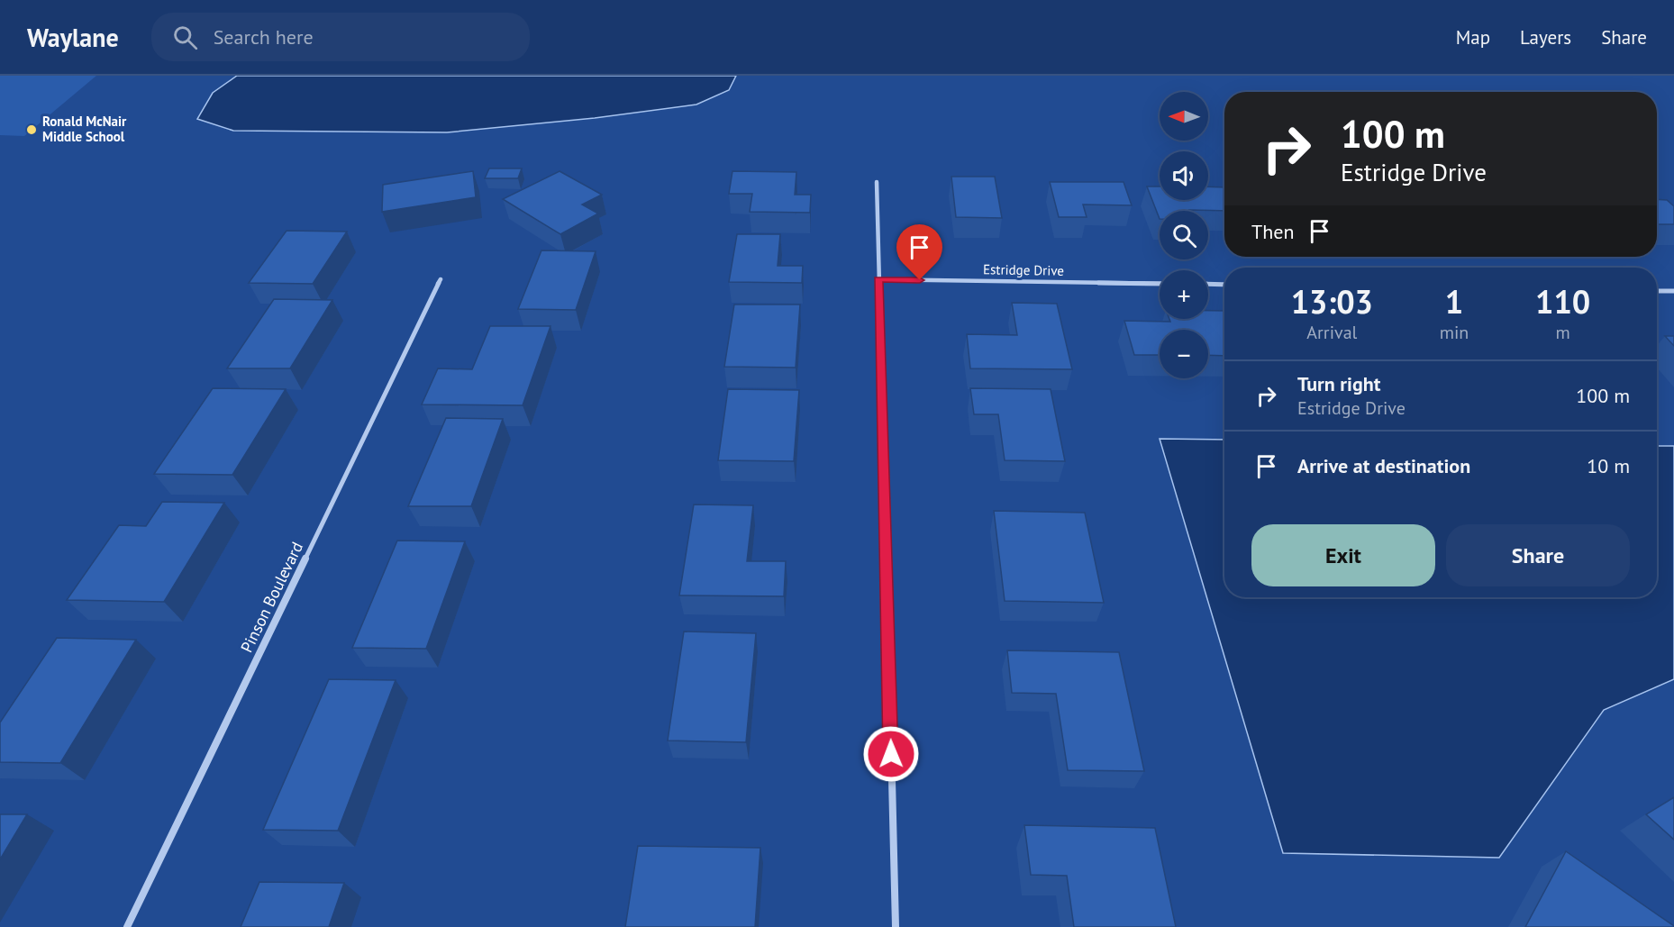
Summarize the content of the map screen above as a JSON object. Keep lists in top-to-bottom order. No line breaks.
{"streets":{"street":["Estridge Drive","Pinson Boulevard"]},"places":["Ronald McNair Middle School"],"north":"left","page":{"header":"Waylane","search":"Search here","nav":["Map","Layers","Share"],"map_buttons":["+","−"],"turn":["100 m","Estridge Drive"],"then":"Then","eta":["13:03","Arrival","1","min","110","m"],"list":[{"name":"Turn right","note":"Estridge Drive","value":"100 m"},{"name":"Arrive at destination","value":"10 m"}],"buttons":["Exit","Share"]}}
